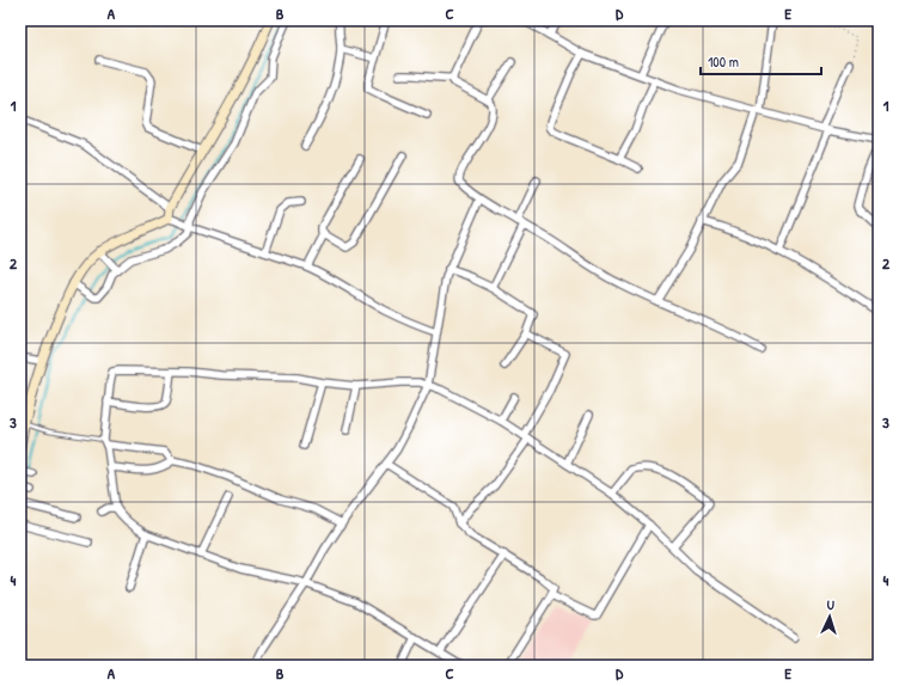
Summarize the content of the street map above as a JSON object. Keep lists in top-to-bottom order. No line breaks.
{"scale_bar":"100 m","north":"top","grid":{"columns":["A","B","C","D","E"],"rows":["1","2","3","4"]}}
